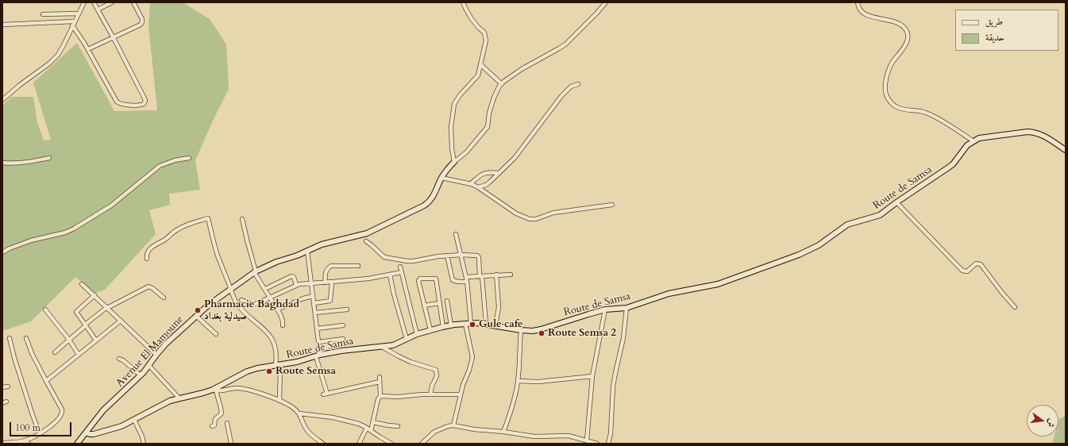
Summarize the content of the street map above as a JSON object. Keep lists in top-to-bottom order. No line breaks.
{"streets":{"street":["Route de Samsa","Avenue El Mamoune"]},"crossings":[["Route de Samsa","Avenue El Mamoune"]],"places":["Pharmacie Baghdad صيدلية بغداد","Gule cafe","Route Semsa 2","Route Semsa"],"legend":["طريق","حديقة"],"scale_bar":"100 m","north":"right"}
